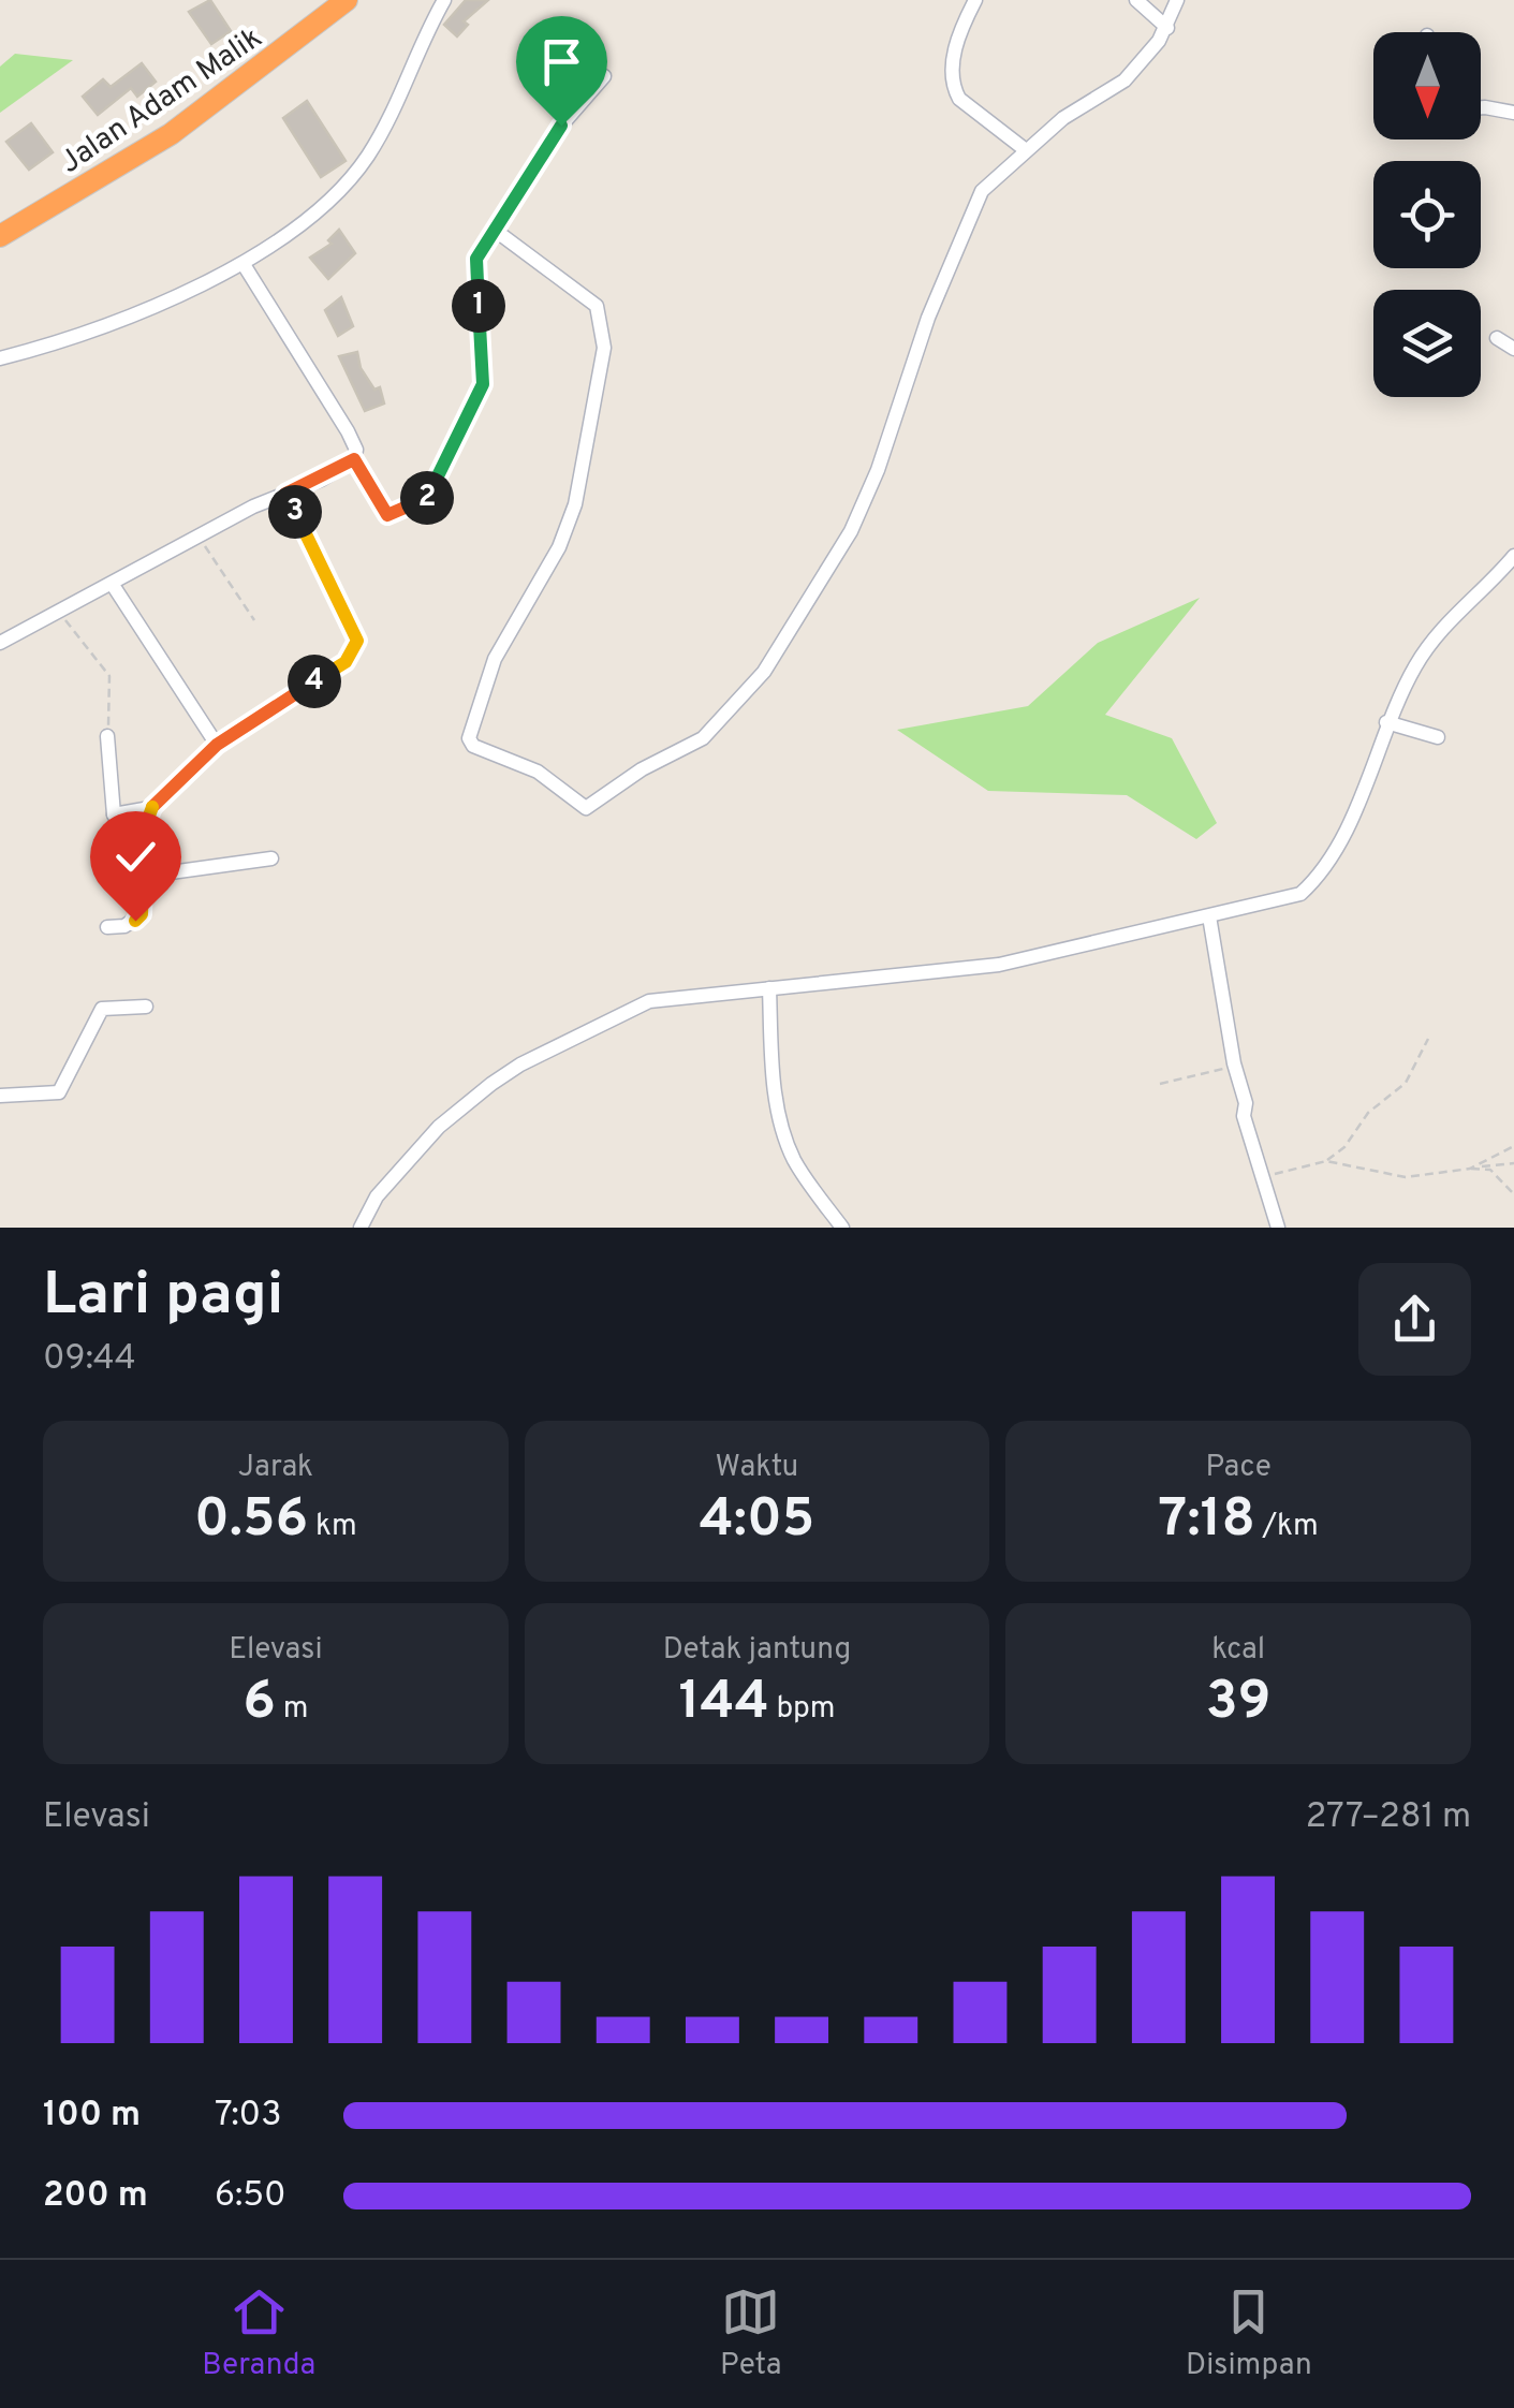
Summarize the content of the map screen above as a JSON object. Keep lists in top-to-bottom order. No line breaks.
{"streets":{"highway":["Jalan Adam Malik"]},"north":"bottom","page":{"pins":["1","2","3","4"],"heading":["Lari pagi","09:44"],"stats":[["Jarak","0.56 km"],["Waktu","4:05"],["Pace","7:18 /km"],["Elevasi","6 m"],["Detak jantung","144 bpm"],["kcal","39"]],"chart":["Elevasi","277–281 m"],"list":[{"name":"100 m","note":"7:03"},{"name":"200 m","note":"6:50"}],"tabs":["Beranda","Peta","Disimpan"]}}
